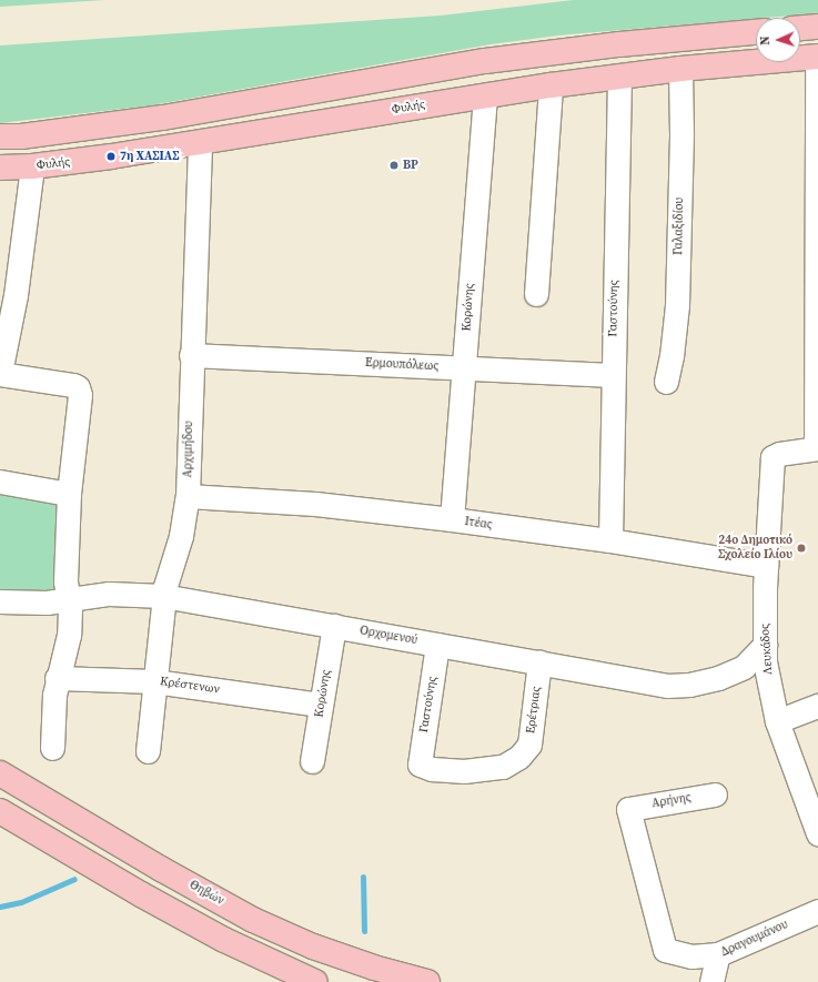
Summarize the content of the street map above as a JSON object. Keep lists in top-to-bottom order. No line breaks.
{"streets":{"main road":["Φυλής","Θηβών"],"street":["Γαλαξιδίου","Κορώνης","Γαστούνης","Ερμουπόλεως","Αρχιμήδου","Ιτέας","Ορχομενού","Λευκάδος","Κρέστενων","Ερέτριας","Αρήνης","Δραγουμάνου"]},"crossings":[["Φυλής","Γαλαξιδίου"],["Φυλής","Κορώνης"],["Φυλής","Γαστούνης"],["Φυλής","Αρχιμήδου"],["Κορώνης","Ερμουπόλεως"],["Κορώνης","Ιτέας"],["Κορώνης","Ορχομενού"],["Κορώνης","Κρέστενων"],["Γαστούνης","Ερμουπόλεως"],["Γαστούνης","Ιτέας"],["Γαστούνης","Ορχομενού"],["Γαστούνης","Ερέτριας"],["Ερμουπόλεως","Αρχιμήδου"],["Αρχιμήδου","Ιτέας"],["Αρχιμήδου","Ορχομενού"],["Αρχιμήδου","Κρέστενων"],["Ιτέας","Λευκάδος"],["Ορχομενού","Λευκάδος"],["Ορχομενού","Ερέτριας"],["Αρήνης","Δραγουμάνου"]],"places":["7η ΧΑΣΙΑΣ","BP","24ο Δημοτικό Σχολείο Ιλίου"],"north":"left"}
